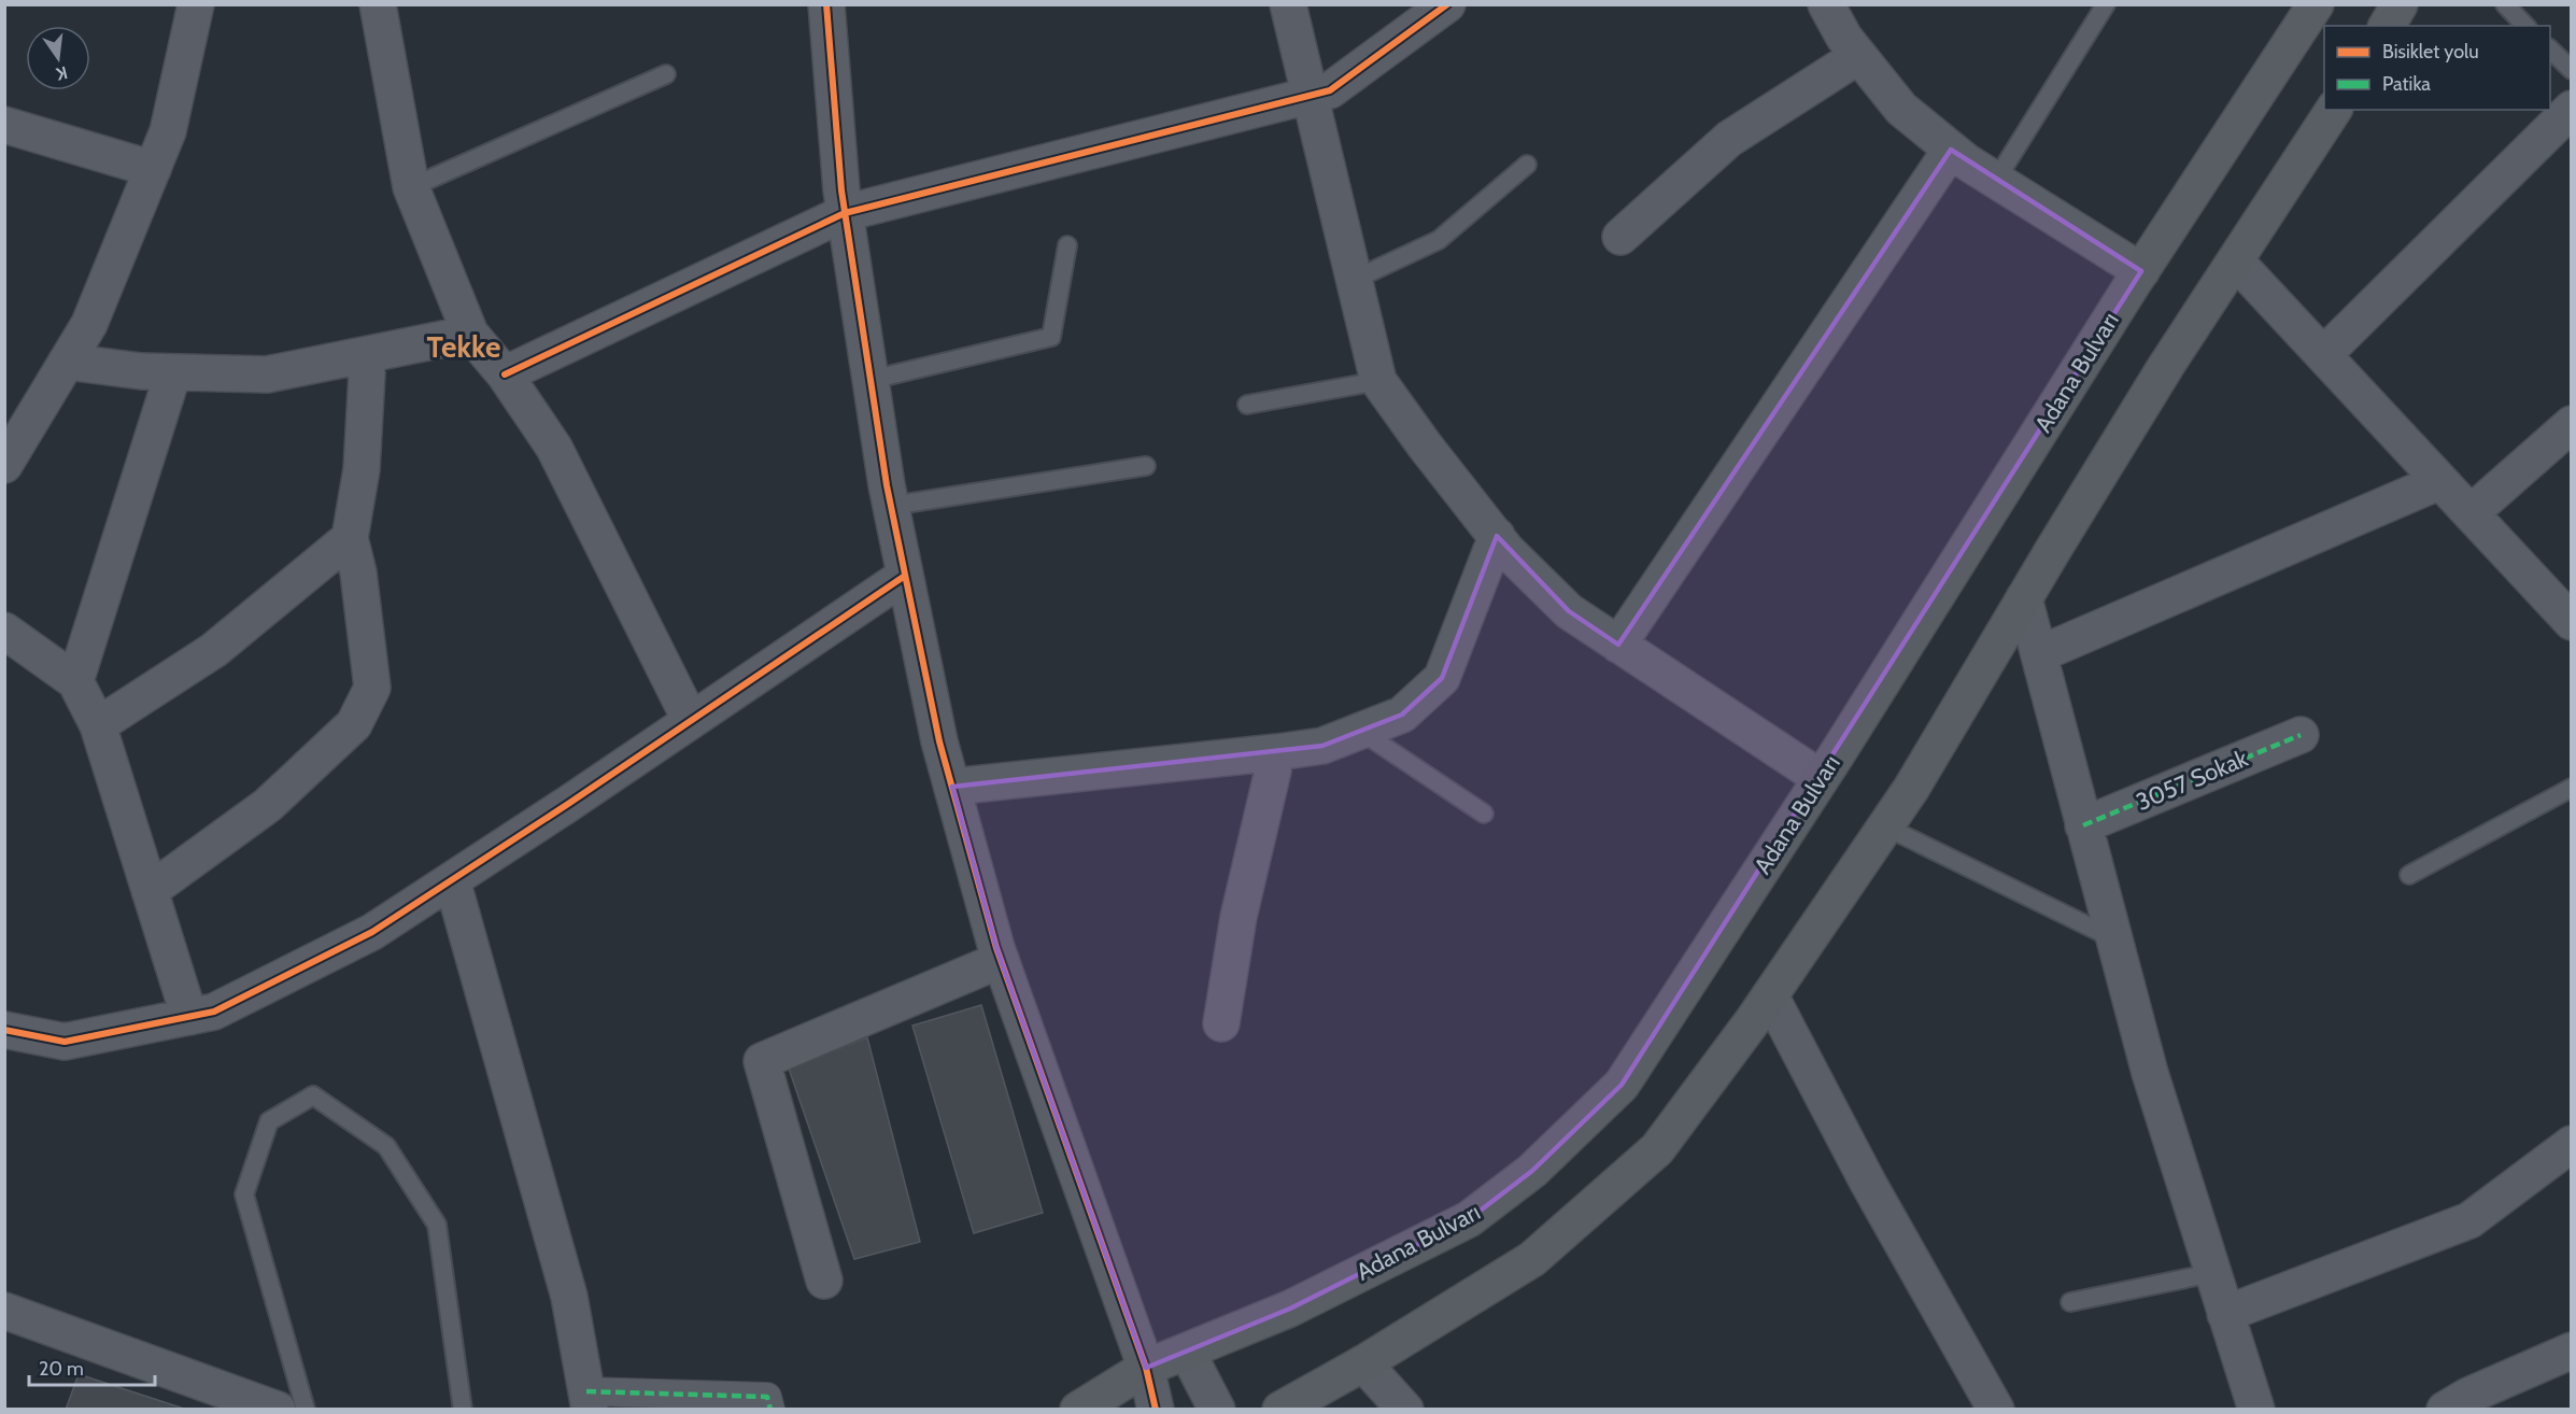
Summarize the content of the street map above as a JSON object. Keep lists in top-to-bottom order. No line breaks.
{"streets":{"main road":["Adana Bulvarı"],"street":["3057 Sokak"]},"districts":["Tekke"],"legend":["Bisiklet yolu","Patika"],"scale_bar":"20 m","north":"bottom"}
